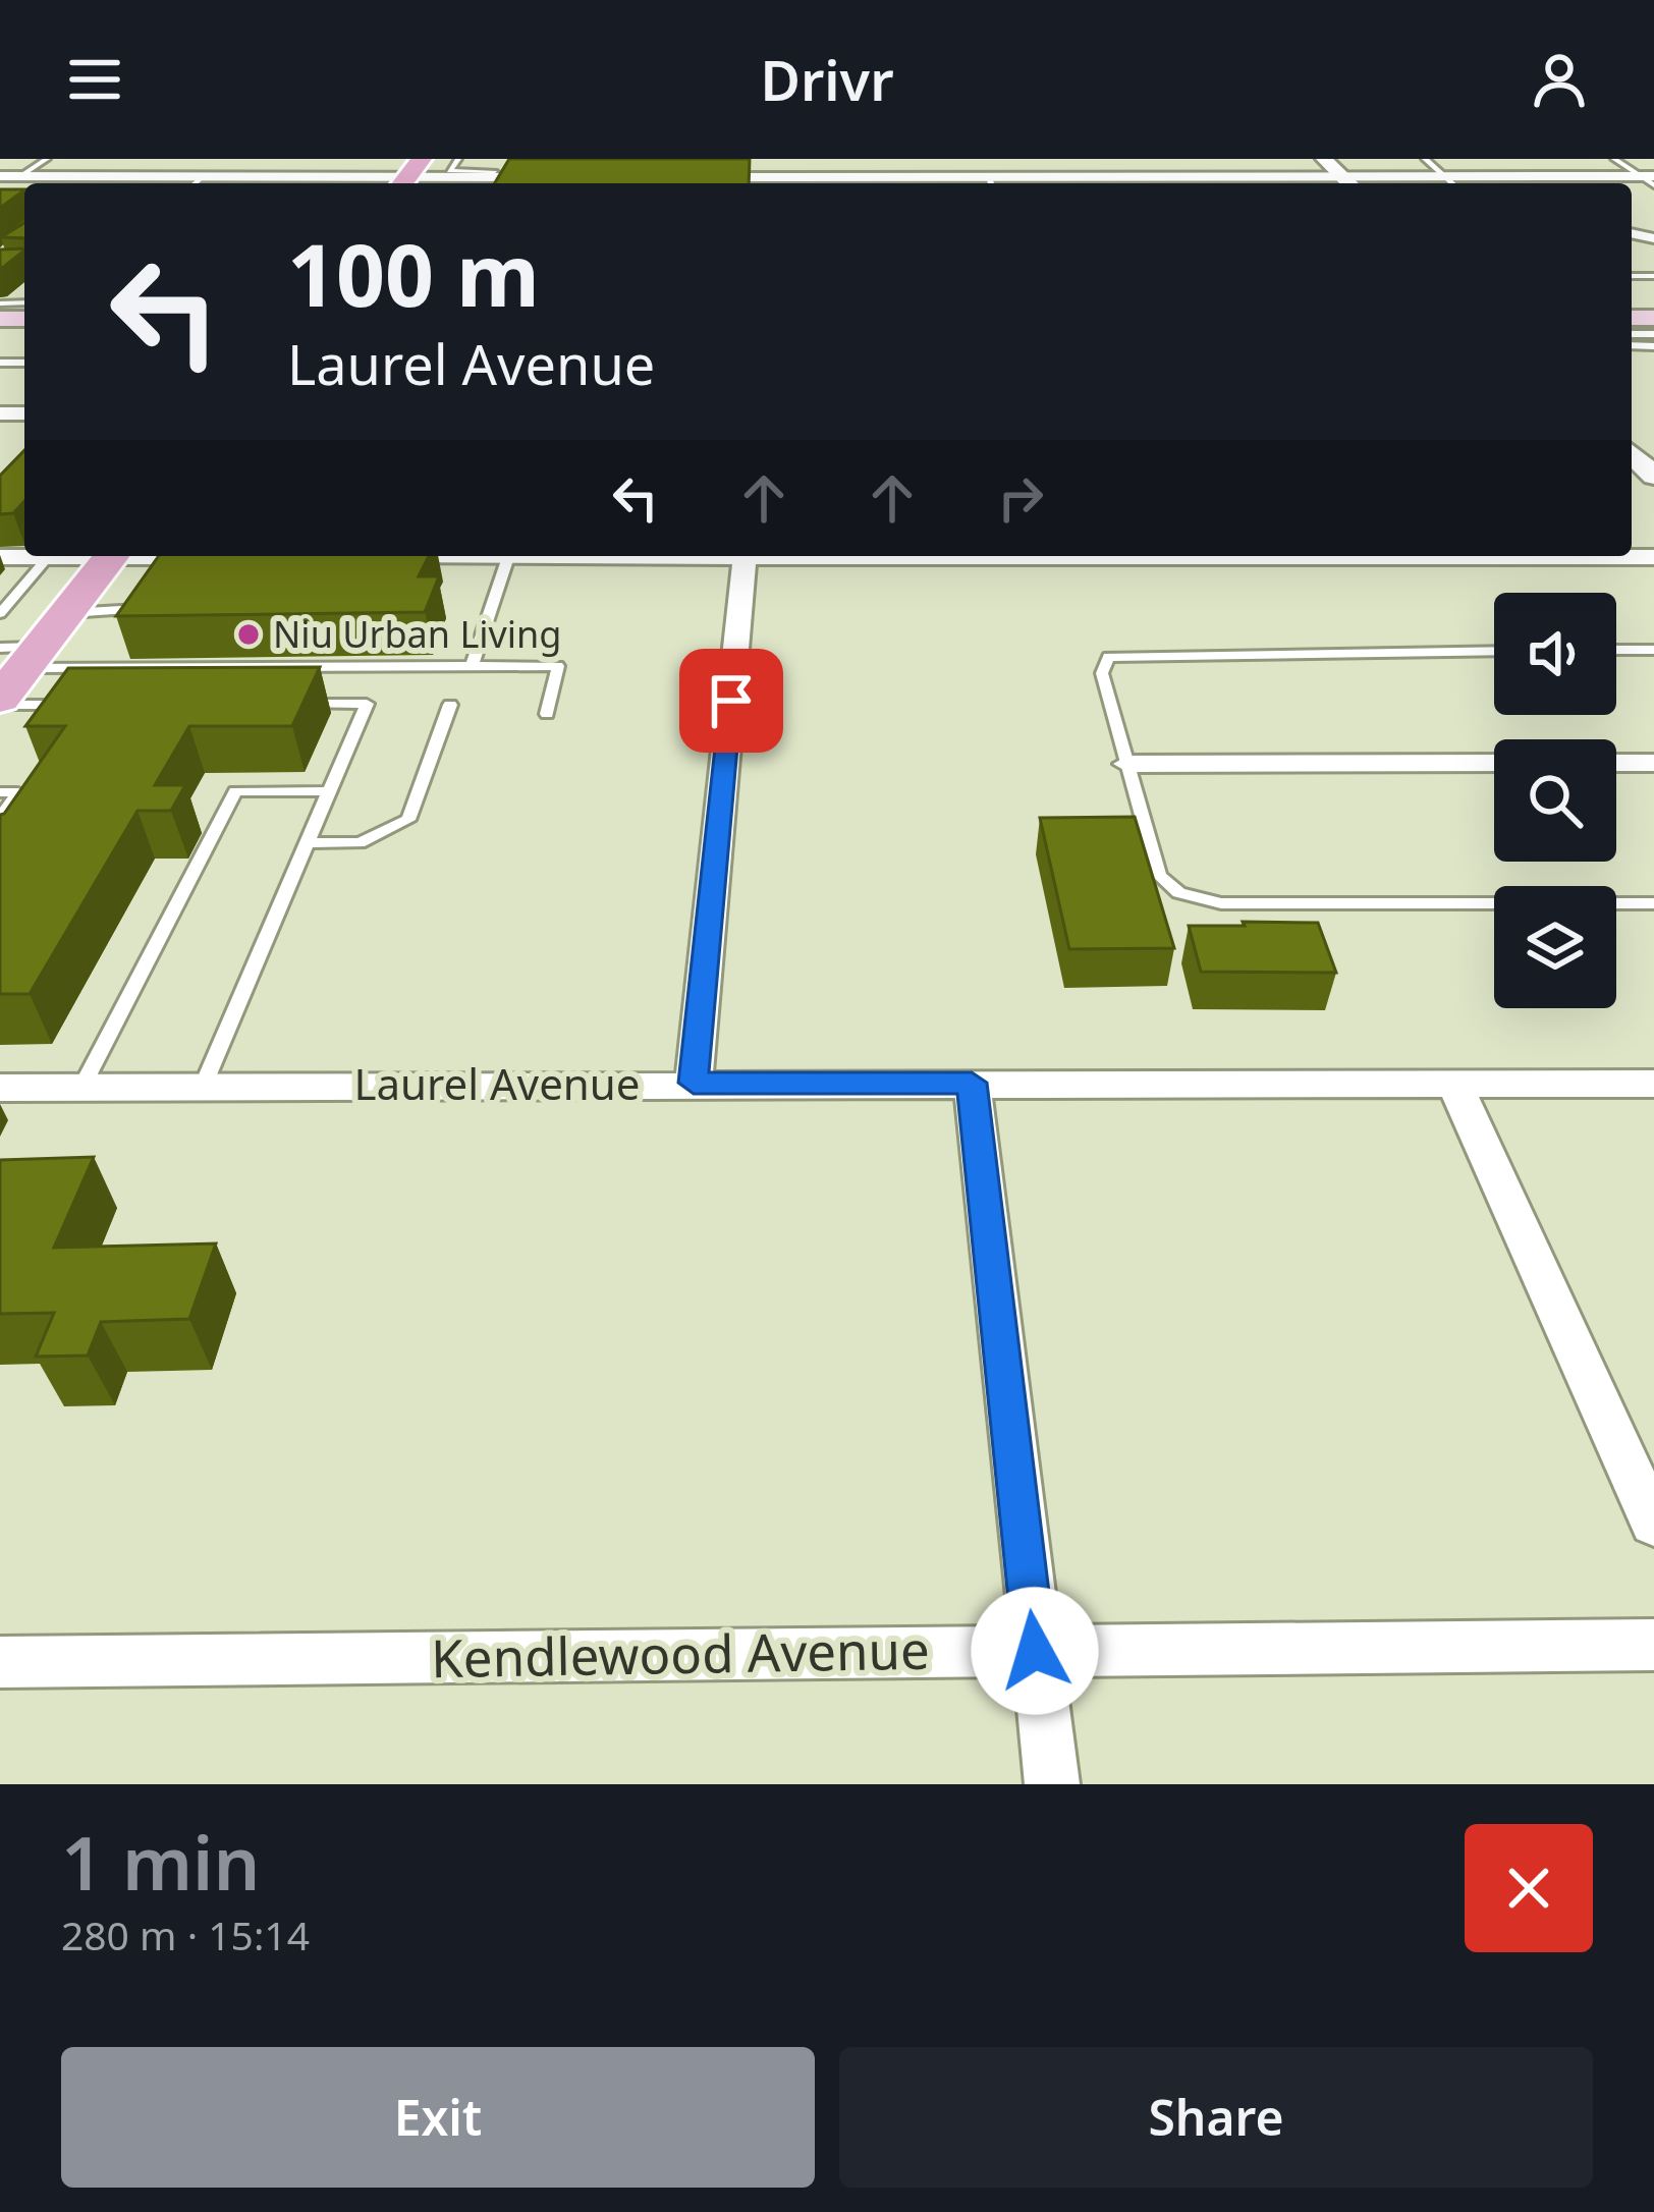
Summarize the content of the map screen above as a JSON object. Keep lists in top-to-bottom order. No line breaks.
{"streets":{"street":["Laurel Avenue","Kendlewood Avenue"]},"places":["Niu Urban Living"],"page":{"header":"Drivr","turn":["100 m","Laurel Avenue"],"heading":["1 min","280 m · 15:14"],"buttons":["Exit","Share"]}}
